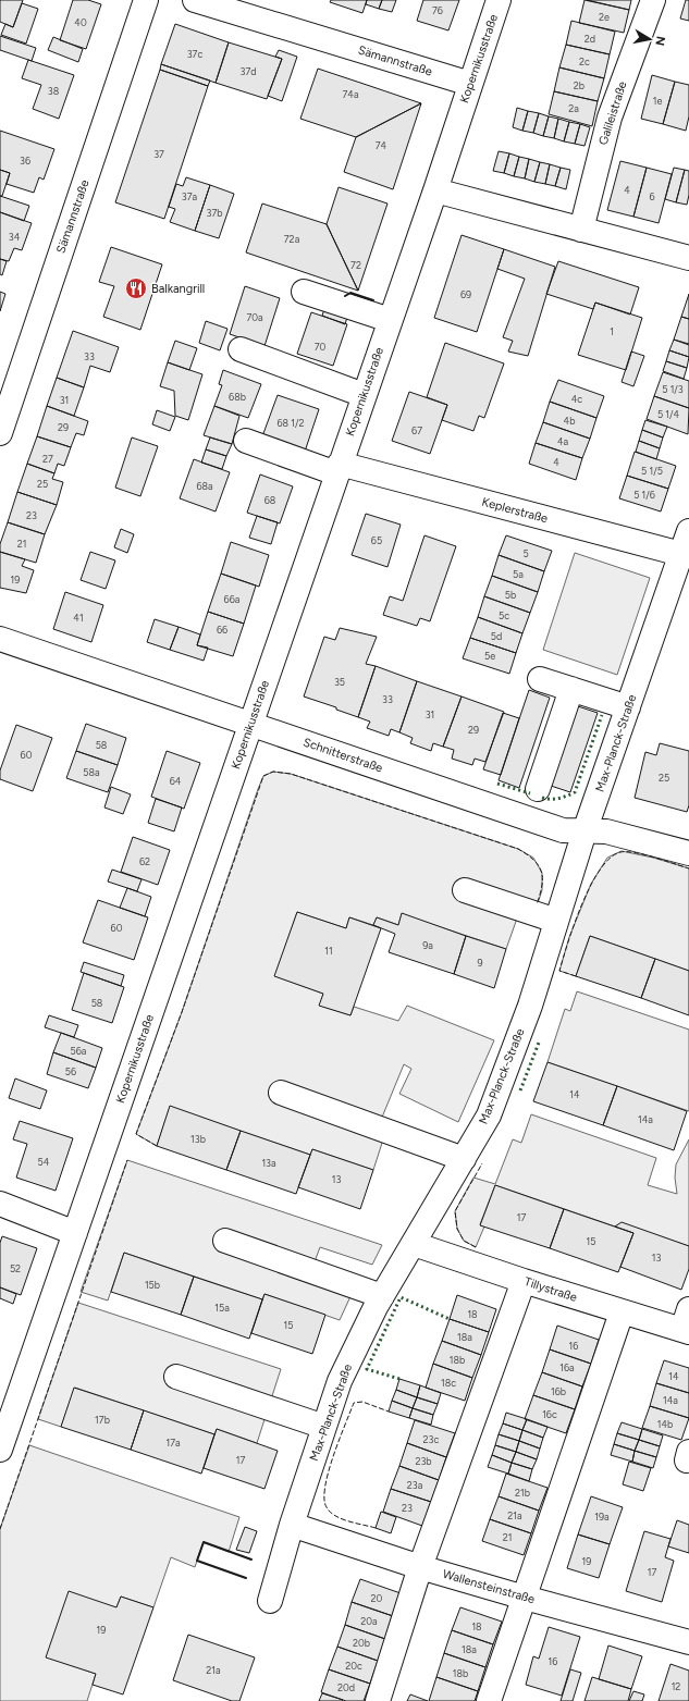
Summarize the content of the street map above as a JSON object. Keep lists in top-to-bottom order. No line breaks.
{"streets":{"street":["Kopernikusstraße","Sämannstraße","Galileistraße","Keplerstraße","Max-Planck-Straße","Schnitterstraße","Tillystraße","Wallensteinstraße"]},"crossings":[["Kopernikusstraße","Sämannstraße"],["Kopernikusstraße","Keplerstraße"],["Kopernikusstraße","Schnitterstraße"],["Keplerstraße","Max-Planck-Straße"],["Max-Planck-Straße","Schnitterstraße"],["Max-Planck-Straße","Tillystraße"],["Max-Planck-Straße","Wallensteinstraße"]],"places":{"restaurant":["Balkangrill"]},"house_numbers":["76","2e","40","2d","37c","2c","37d","2b","38","74a","1e","2a","74","37","36","4","37a","6","37b","34","72a","72","69","70a","1","70","33","5 1/3","68b","4c","31","5 1/4","4b","68 1/2","29","67","4a","27","4","5 1/5","25","68a","5 1/6","68","23","65","21","5","5a","19","5b","66a","5c","41","66","5d","5e","35","33","31","29","58","60","58a","25","64","62","60","9a","11","9","58","56a","56","14","14a","13b","54","13a","13","17","15","13","52","15b","15a","18","15","18a","16","18b","16a","14","18c","16b","14a","16c","17b","14b","23c","17a","17","23b","23a","21b","23","21a","19a","21","19","17","20","20a","18","19","20b","18a","16","20c","21a","18b","12","20d"],"north":"right"}
